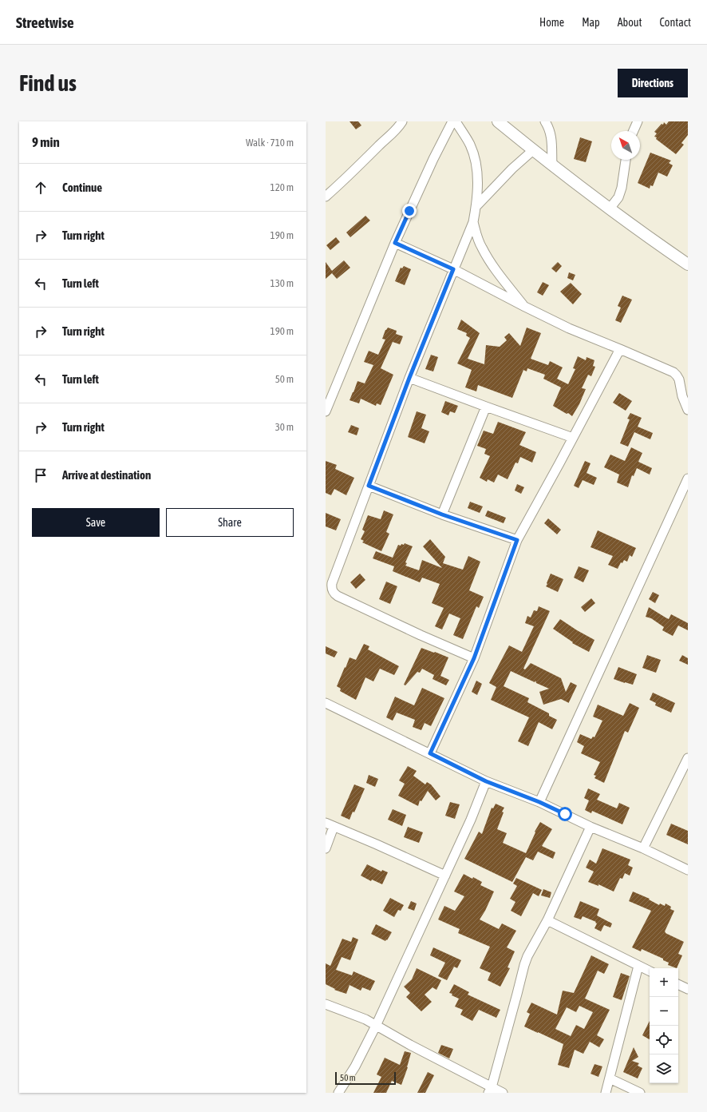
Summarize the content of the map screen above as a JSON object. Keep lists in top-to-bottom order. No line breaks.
{"scale_bar":"50 m","north":"top left","page":{"header":"Streetwise","nav":["Home","Map","About","Contact"],"buttons":["Directions",["Save","Share"]],"title":"Find us","heading":["9 min","Walk · 710 m"],"list":[["Continue","120 m"],["Turn right","190 m"],["Turn left","130 m"],["Turn right","190 m"],["Turn left","50 m"],["Turn right","30 m"],"Arrive at destination"],"map_buttons":["+","−"],"scale":"50 m"}}
